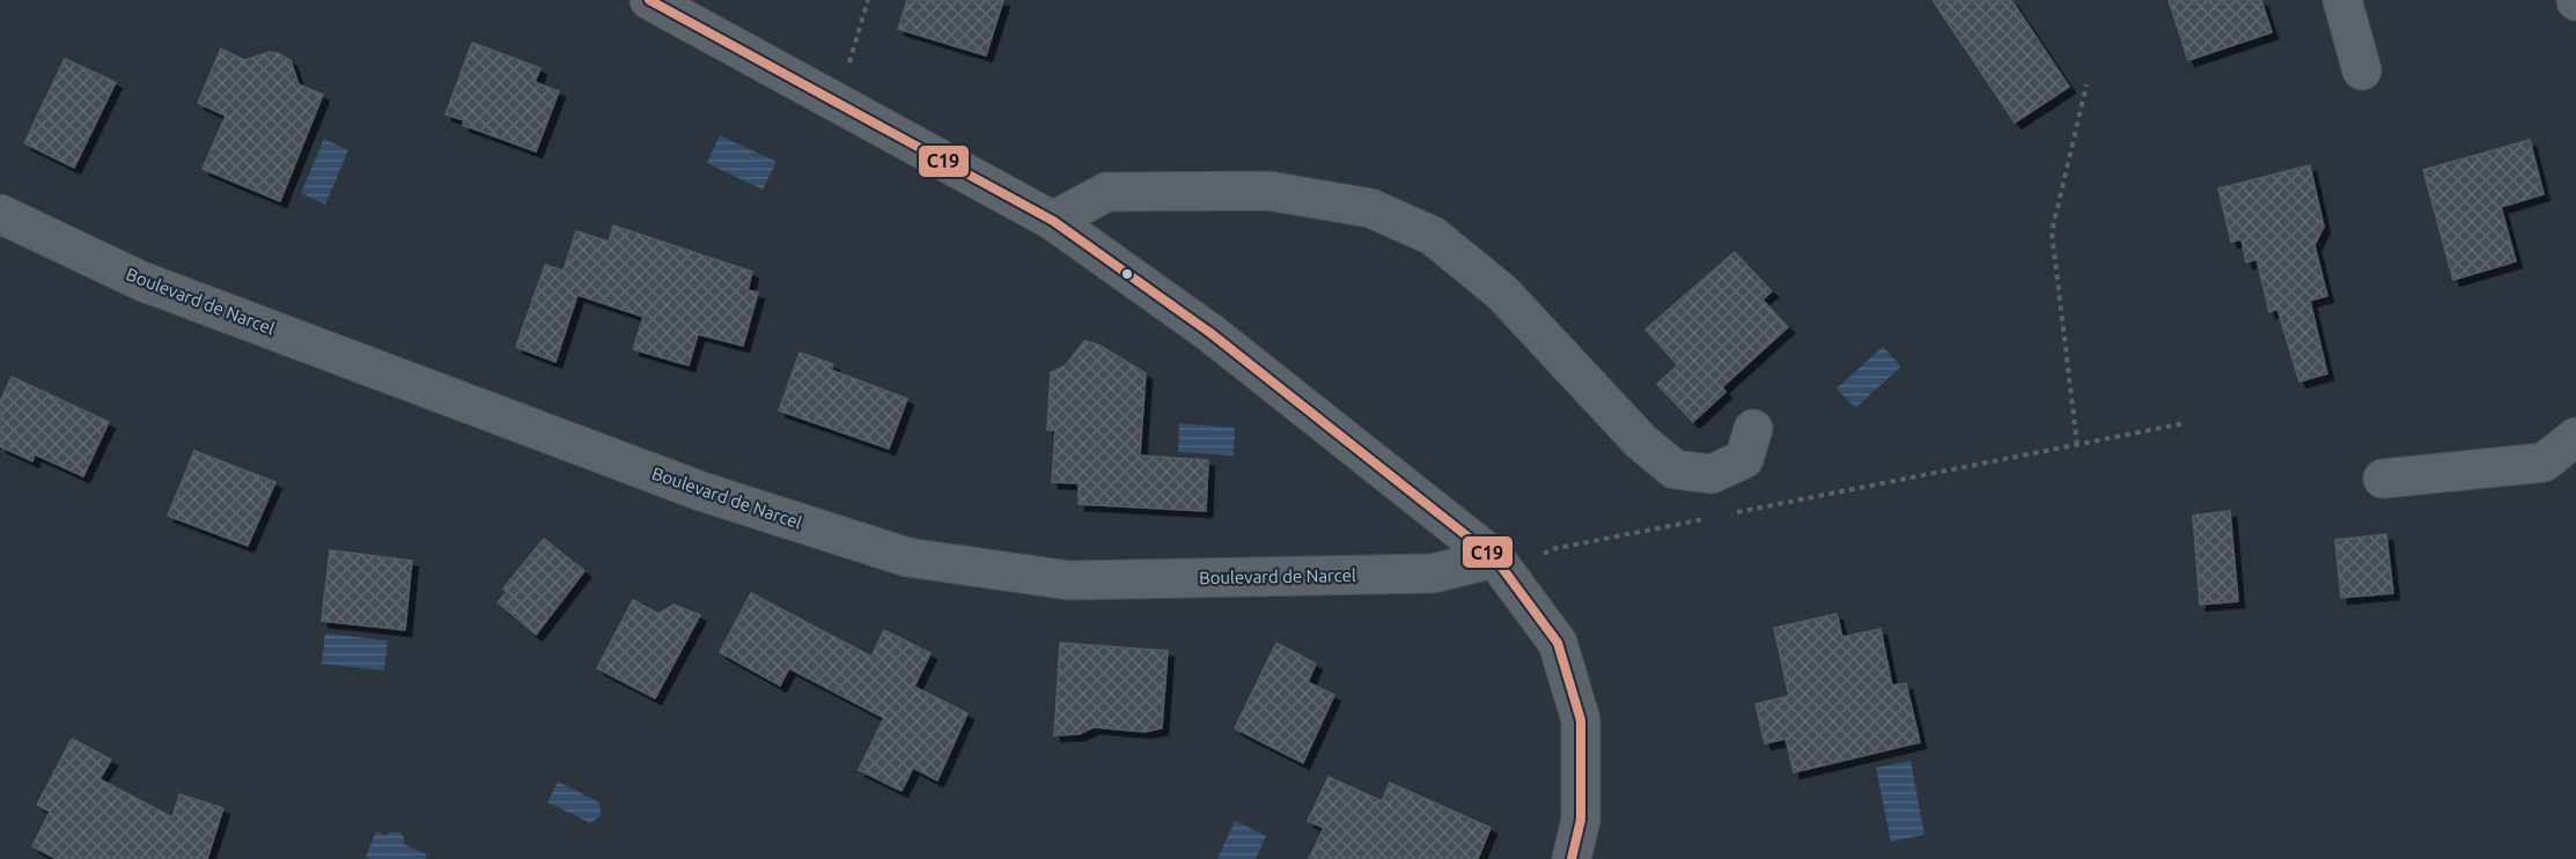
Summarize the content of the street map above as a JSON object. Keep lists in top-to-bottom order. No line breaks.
{"streets":{"street":["Boulevard de Narcel"]},"lines":["transit line C19"]}
